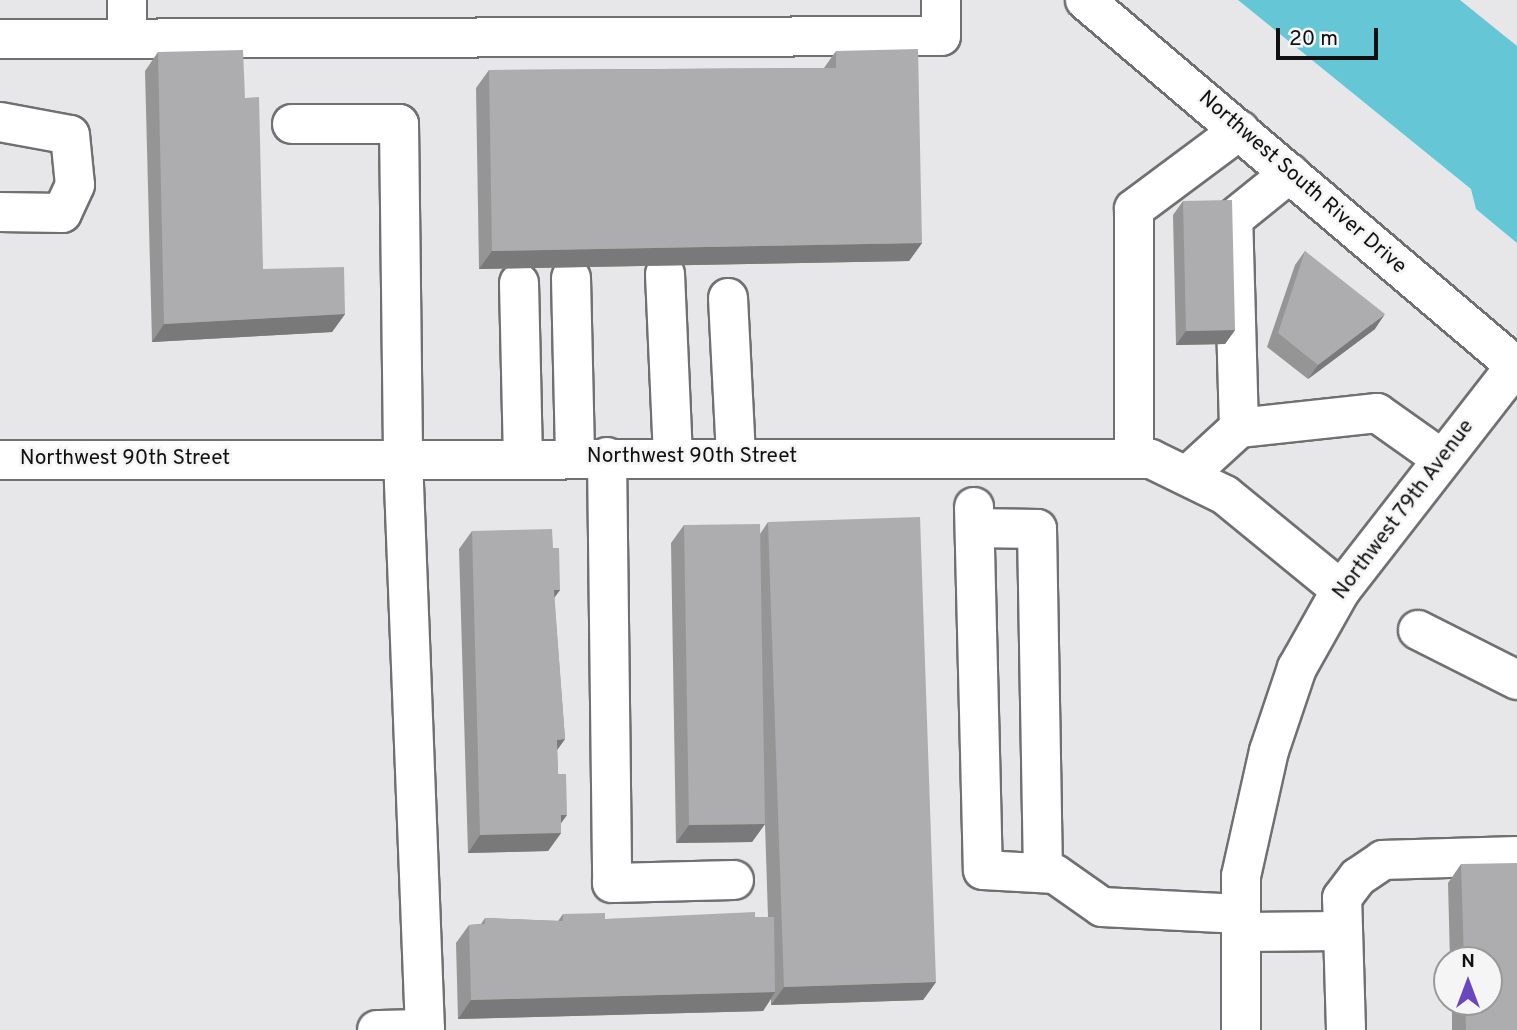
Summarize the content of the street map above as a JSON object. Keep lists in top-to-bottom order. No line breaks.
{"streets":{"street":["Northwest South River Drive","Northwest 90th Street","Northwest 79th Avenue"]},"crossings":[["Northwest South River Drive","Northwest 79th Avenue"],["Northwest 90th Street","Northwest 79th Avenue"]],"scale_bar":"20 m","north":"top"}
